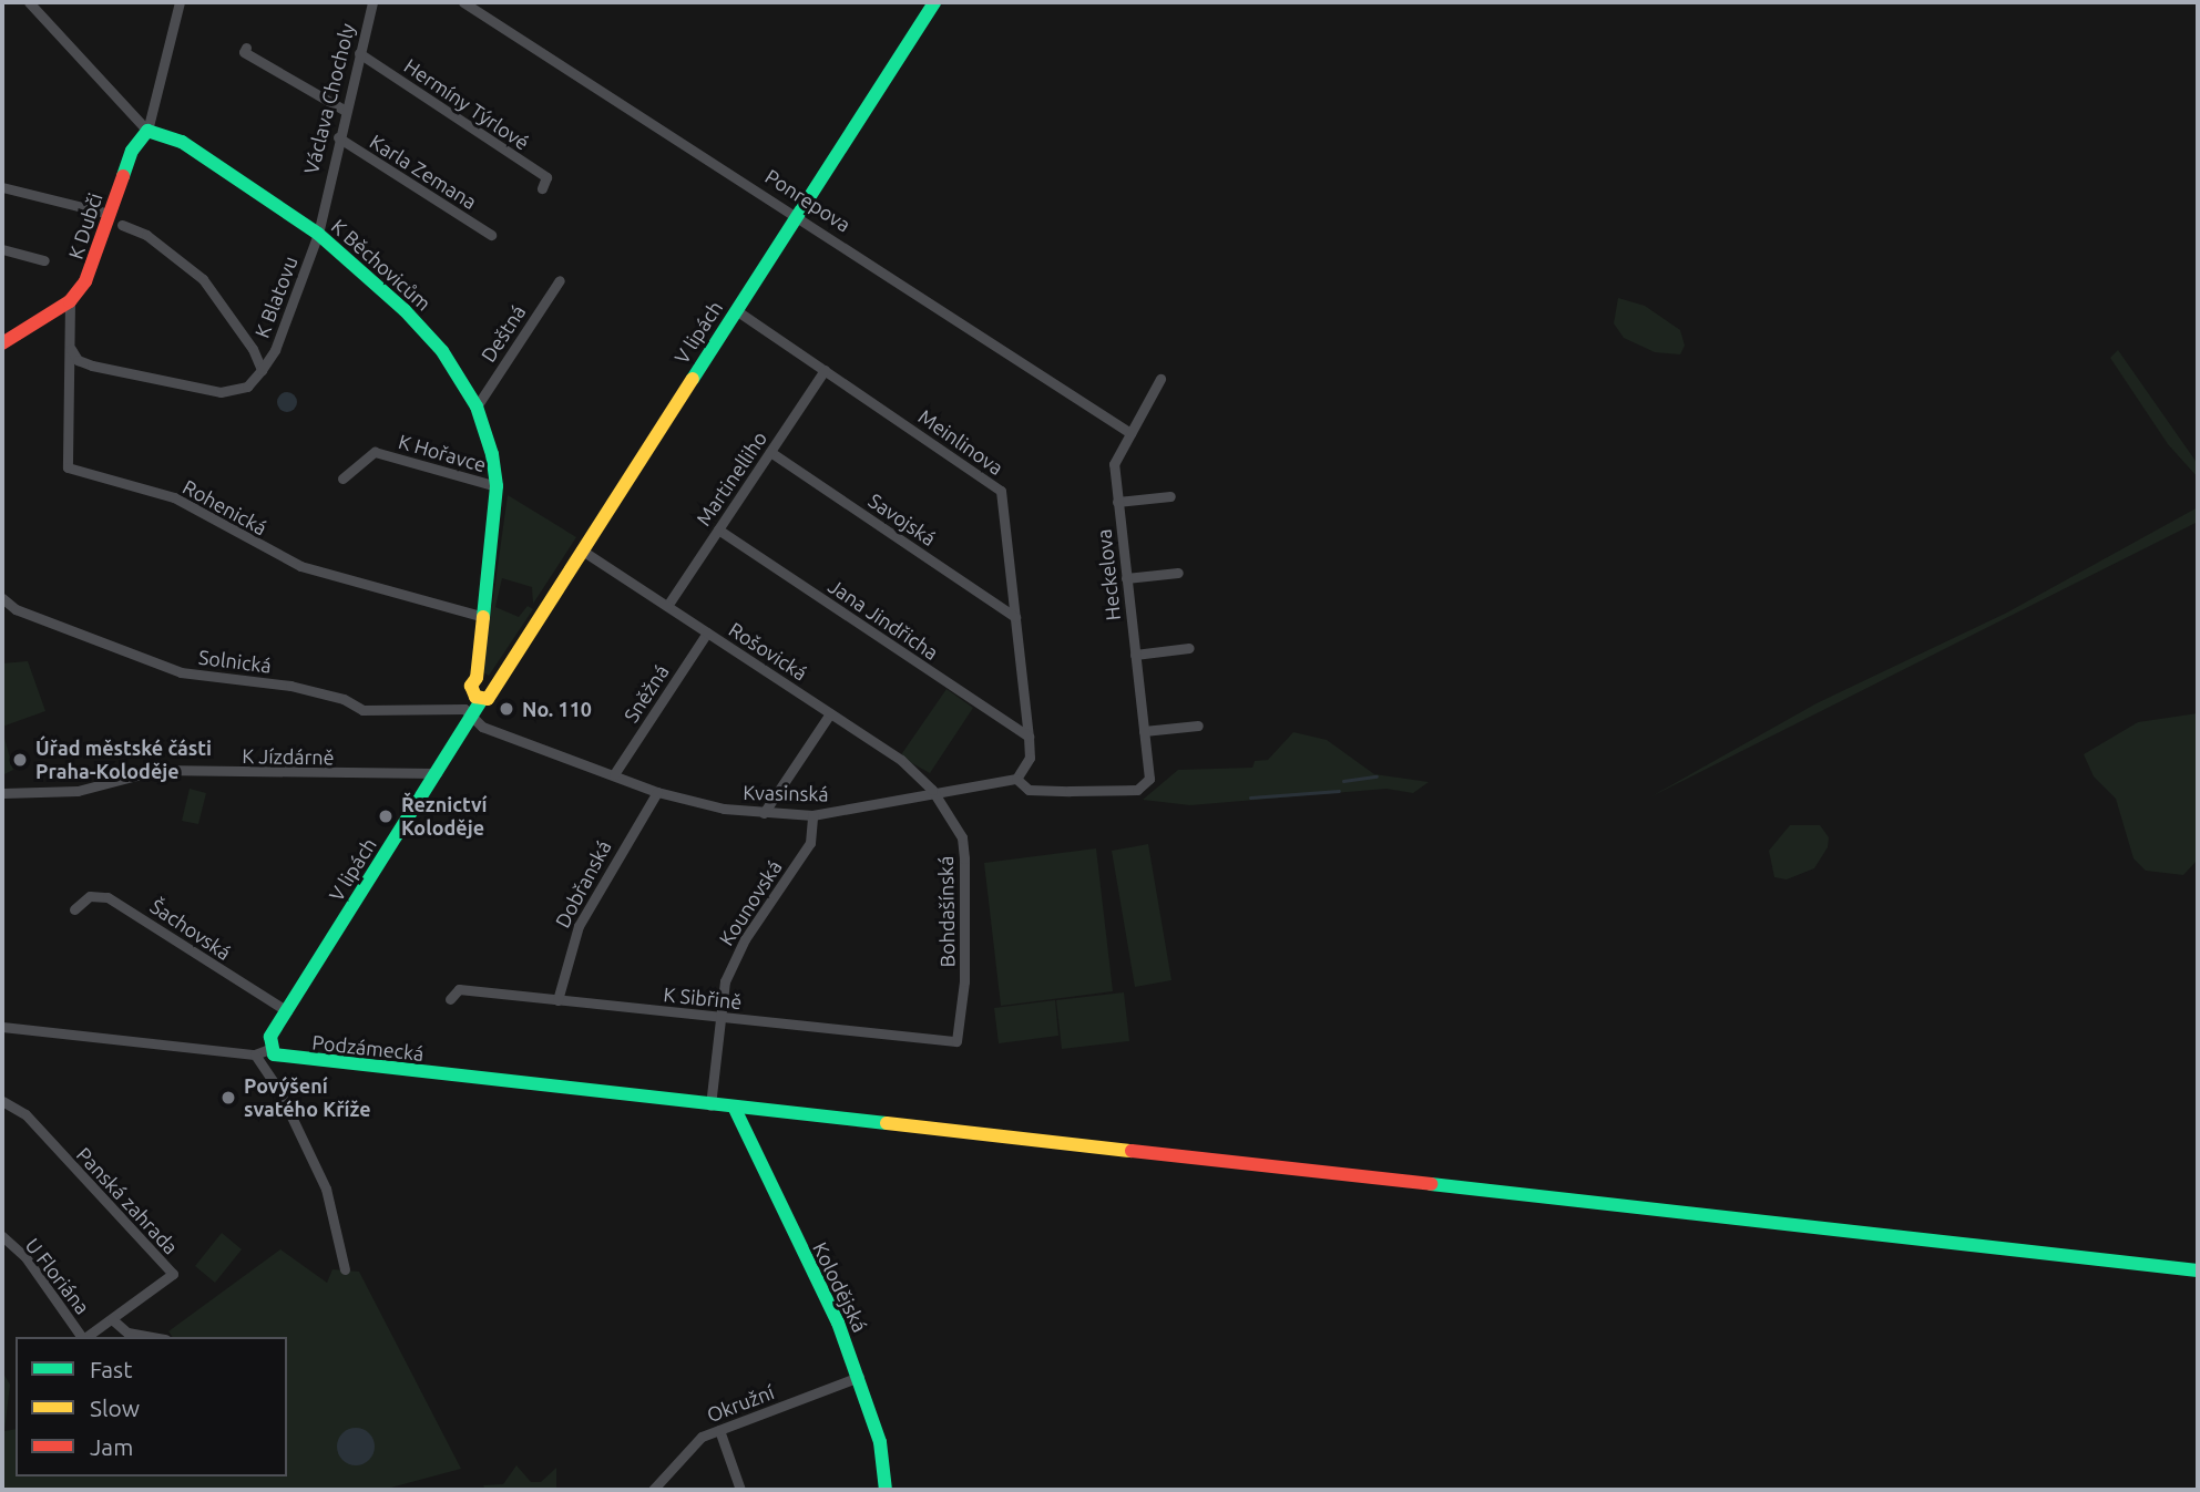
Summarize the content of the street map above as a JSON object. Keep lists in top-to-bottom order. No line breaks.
{"streets":{"street":["Václava Chocholy","Hermíny Týrlové","Karla Zemana","Ponrepova","K Dubči","K Běchovicům","K Blatovu","V lipách","Deštná","Meinlinova","K Hořavce","Martinelliho","Rohenická","Savojská","Heckelova","Jana Jindřicha","Rošovická","Solnická","Sněžná","K Jízdárně","Kvasinská","Dobřanská","Kounovská","Bohdašínská","Šachovská","K Sibřině","Podzámecká","Panská zahrada","U Floriána","Kolodějská","Okružní"]},"crossings":[["Václava Chocholy","Hermíny Týrlové"],["Václava Chocholy","Karla Zemana"],["Václava Chocholy","K Běchovicům"],["Václava Chocholy","K Blatovu"],["Ponrepova","V lipách"],["Ponrepova","Heckelova"],["K Dubči","K Běchovicům"],["K Dubči","Rohenická"],["K Běchovicům","K Blatovu"],["K Běchovicům","V lipách"],["K Běchovicům","Deštná"],["K Běchovicům","K Hořavce"],["K Běchovicům","Rohenická"],["K Běchovicům","Solnická"],["K Běchovicům","Kvasinská"],["V lipách","Meinlinova"],["V lipách","Rošovická"],["V lipách","Solnická"],["V lipách","K Jízdárně"],["V lipách","Kvasinská"],["V lipách","Šachovská"],["V lipách","Podzámecká"],["Meinlinova","Martinelliho"],["Meinlinova","Savojská"],["Meinlinova","Jana Jindřicha"],["Meinlinova","Kvasinská"],["Martinelliho","Savojská"],["Martinelliho","Jana Jindřicha"],["Martinelliho","Rošovická"],["Heckelova","Kvasinská"],["Rošovická","Sněžná"],["Rošovická","Kvasinská"],["Rošovická","Bohdašínská"],["Solnická","Kvasinská"],["Sněžná","Kvasinská"],["Kvasinská","Dobřanská"],["Kvasinská","Kounovská"],["Kvasinská","Bohdašínská"],["Dobřanská","K Sibřině"],["Kounovská","K Sibřině"],["Kounovská","Podzámecká"],["Bohdašínská","K Sibřině"],["Podzámecká","Kolodějská"],["Kolodějská","Okružní"]],"places":["No. 110","Úřad městské části Praha-Koloděje","Řeznictví Koloděje","Povýšení svatého Kříže"],"legend":["Fast","Slow","Jam"]}
